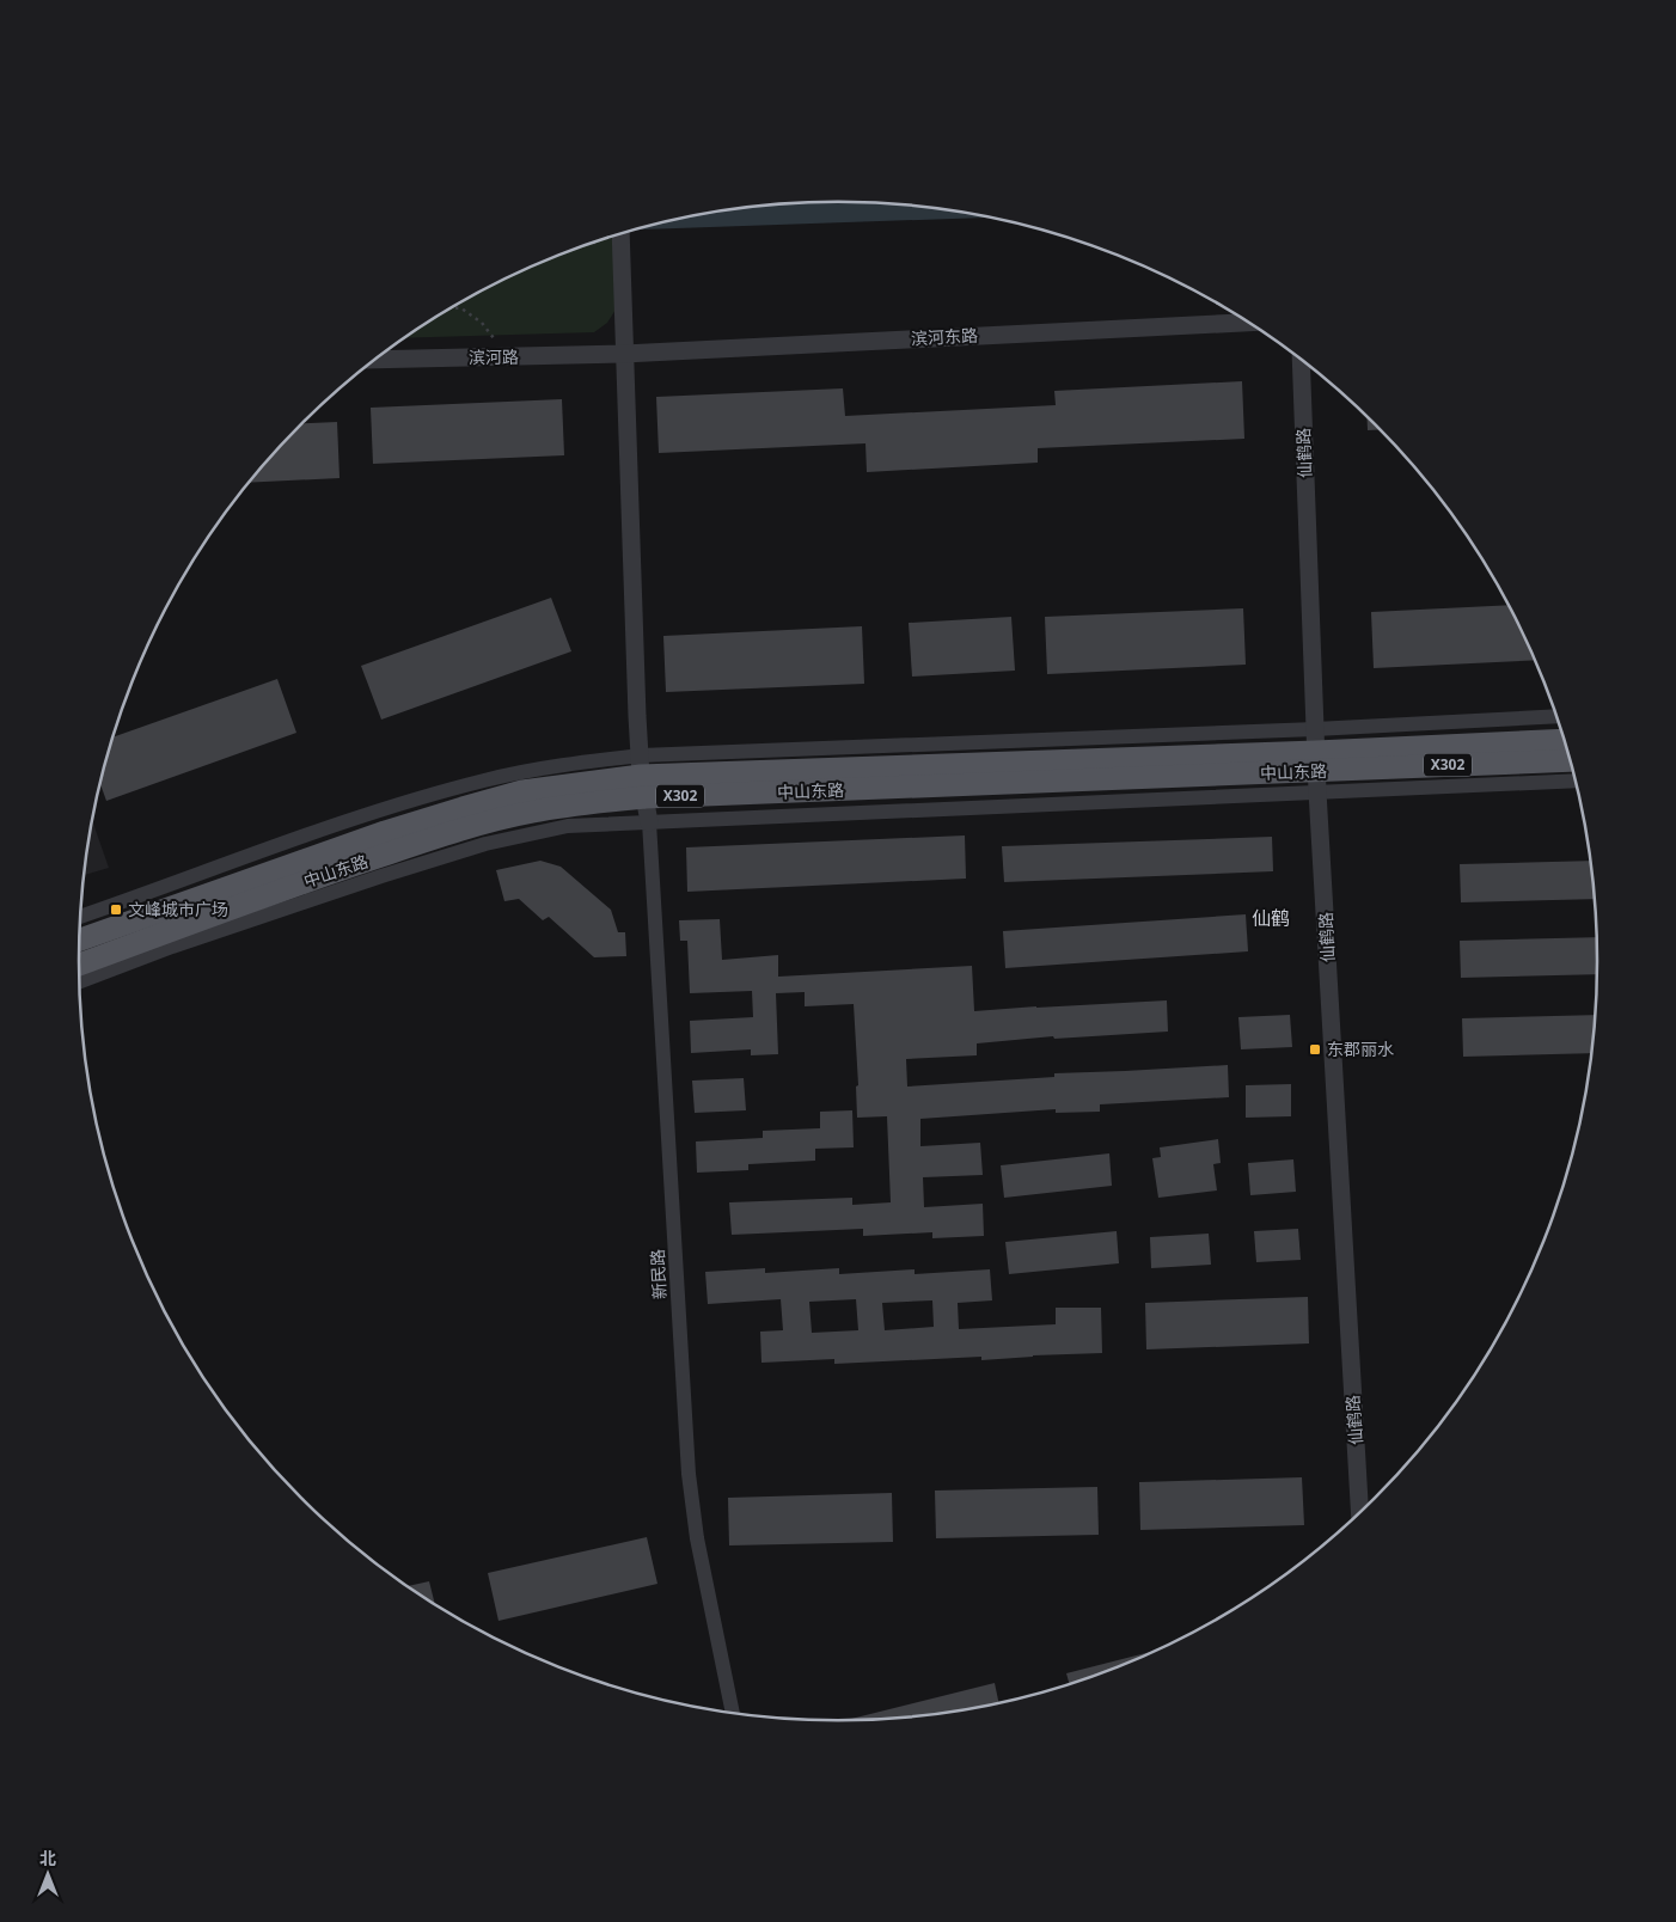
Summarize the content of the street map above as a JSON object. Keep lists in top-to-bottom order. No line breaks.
{"streets":{"main road":["X302","中山东路"],"street":["滨河东路","滨河路","仙鹤路","新民路"]},"crossings":[["滨河东路","滨河路"],["仙鹤路","中山东路"]],"districts":["仙鹤"],"places":{"transit":["文峰城市广场","东郡丽水"]},"north":"top"}
